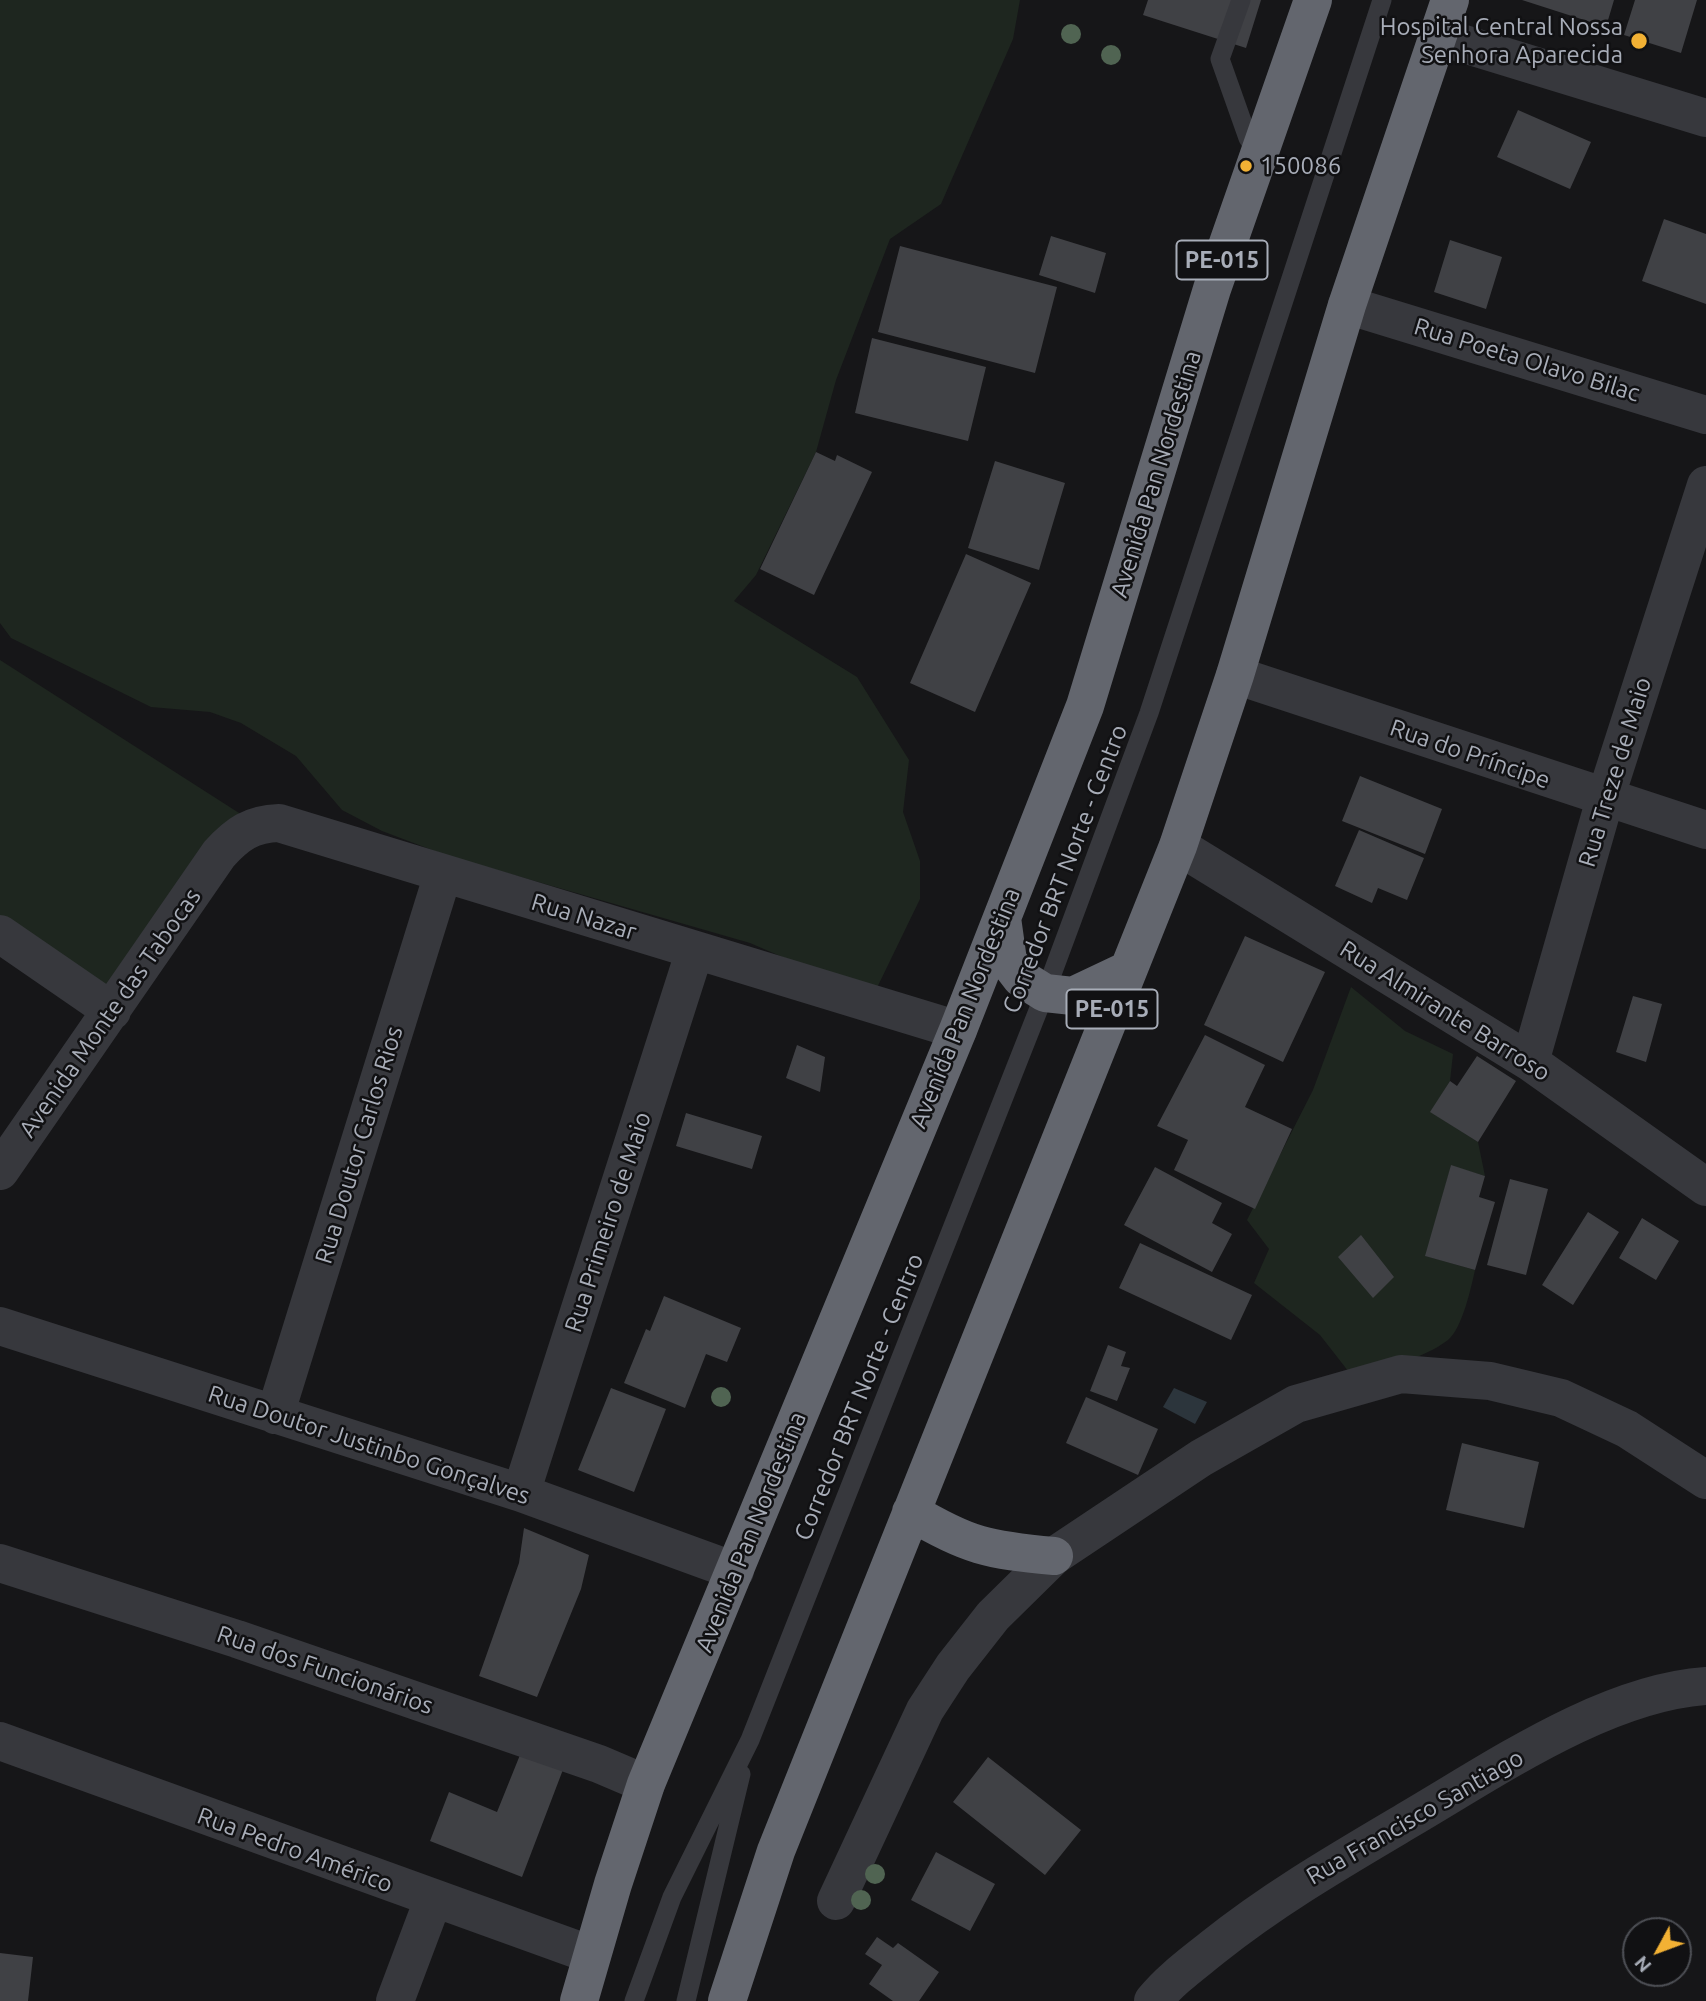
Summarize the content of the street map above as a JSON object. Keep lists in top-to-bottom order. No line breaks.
{"streets":{"highway":["PE-015","Avenida Pan Nordestina"],"street":["Rua Poeta Olavo Bilac","Rua do Príncipe","Rua Treze de Maio","Rua Nazar","Rua Almirante Barroso","Avenida Monte das Tabocas","Rua Doutor Carlos Rios","Rua Primeiro de Maio","Rua Doutor Justinbo Gonçalves","Rua dos Funcionários","Rua Francisco Santiago","Rua Pedro Américo"],"lane":["Corredor BRT Norte - Centro"]},"crossings":[["PE-015","Rua Poeta Olavo Bilac"],["PE-015","Rua do Príncipe"],["PE-015","Rua Almirante Barroso"],["Avenida Pan Nordestina","Rua Nazar"],["Avenida Pan Nordestina","Rua Doutor Justinbo Gonçalves"],["Avenida Pan Nordestina","Rua dos Funcionários"],["Avenida Pan Nordestina","Rua Pedro Américo"],["Rua do Príncipe","Rua Treze de Maio"],["Rua Treze de Maio","Rua Almirante Barroso"],["Rua Nazar","Avenida Monte das Tabocas"],["Rua Nazar","Rua Doutor Carlos Rios"],["Rua Nazar","Rua Primeiro de Maio"],["Rua Doutor Carlos Rios","Rua Doutor Justinbo Gonçalves"],["Rua Primeiro de Maio","Rua Doutor Justinbo Gonçalves"]],"places":["Hospital Central Nossa Senhora Aparecida","150086"],"north":"bottom left"}
